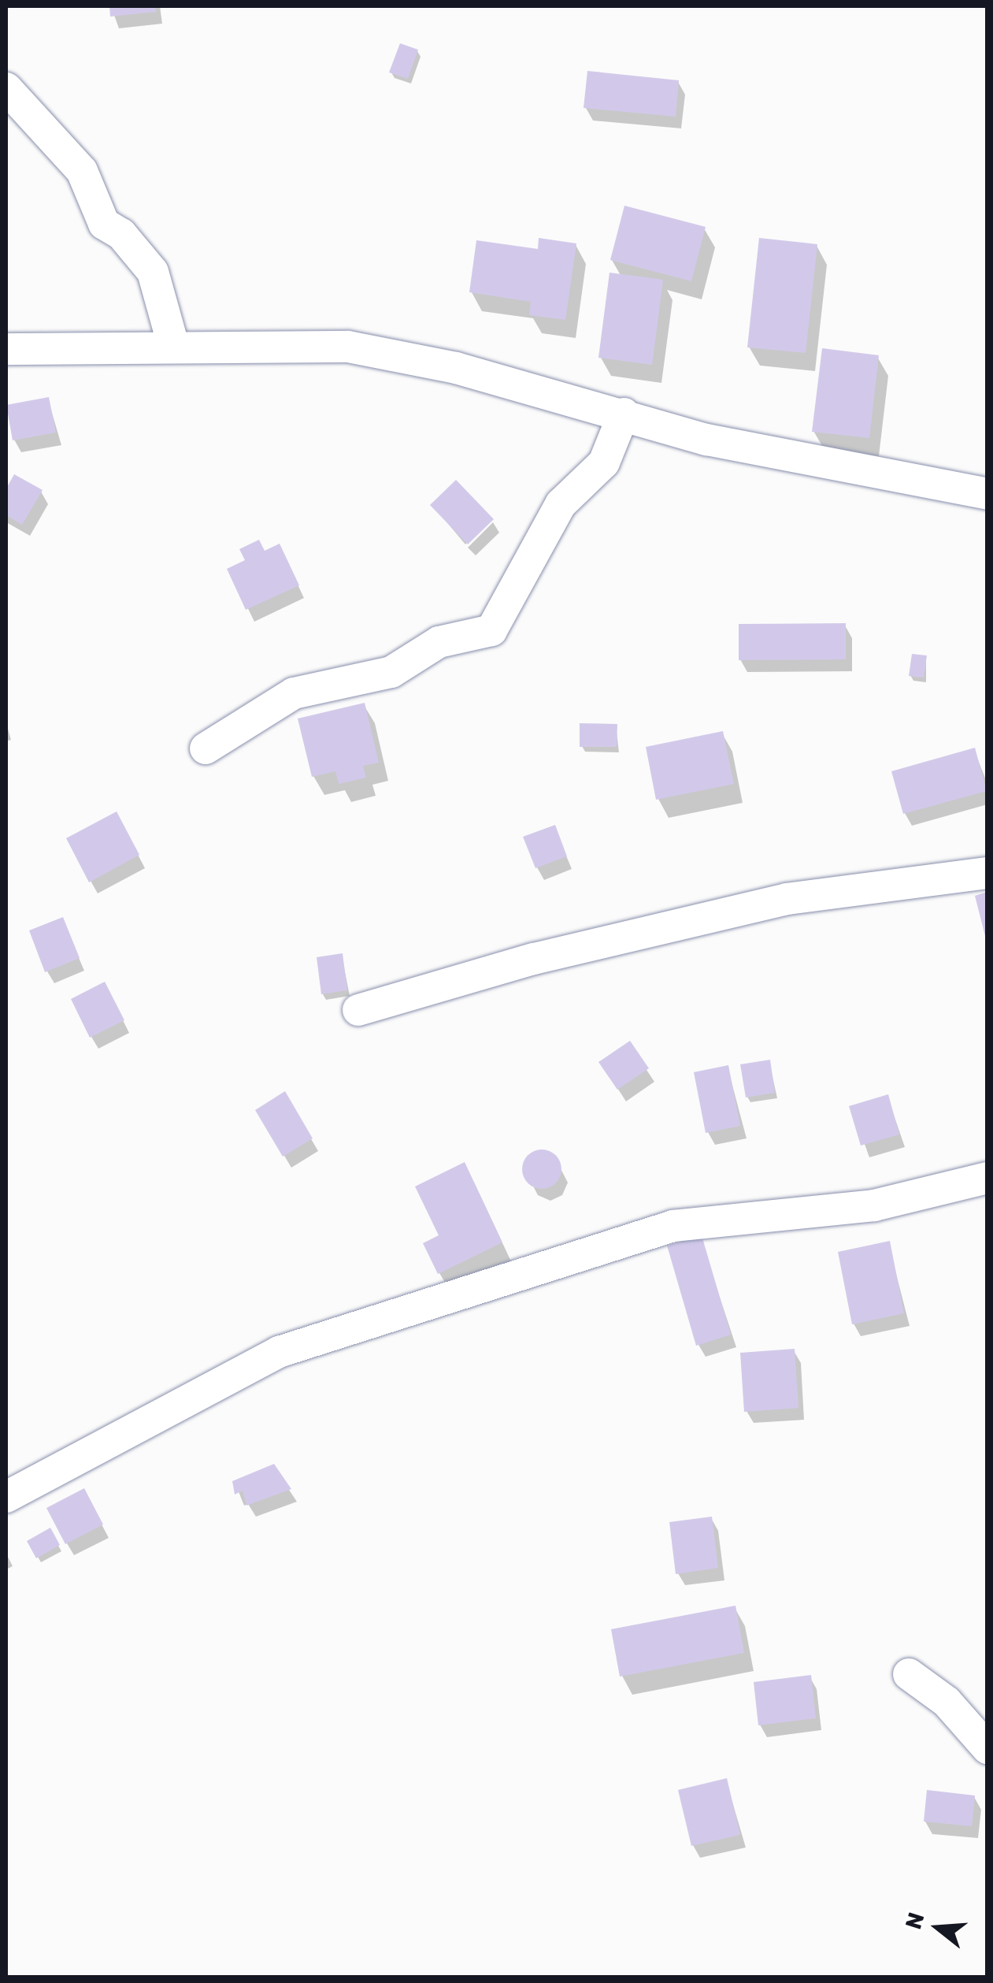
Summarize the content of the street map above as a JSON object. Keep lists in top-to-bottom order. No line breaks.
{"north":"left"}
